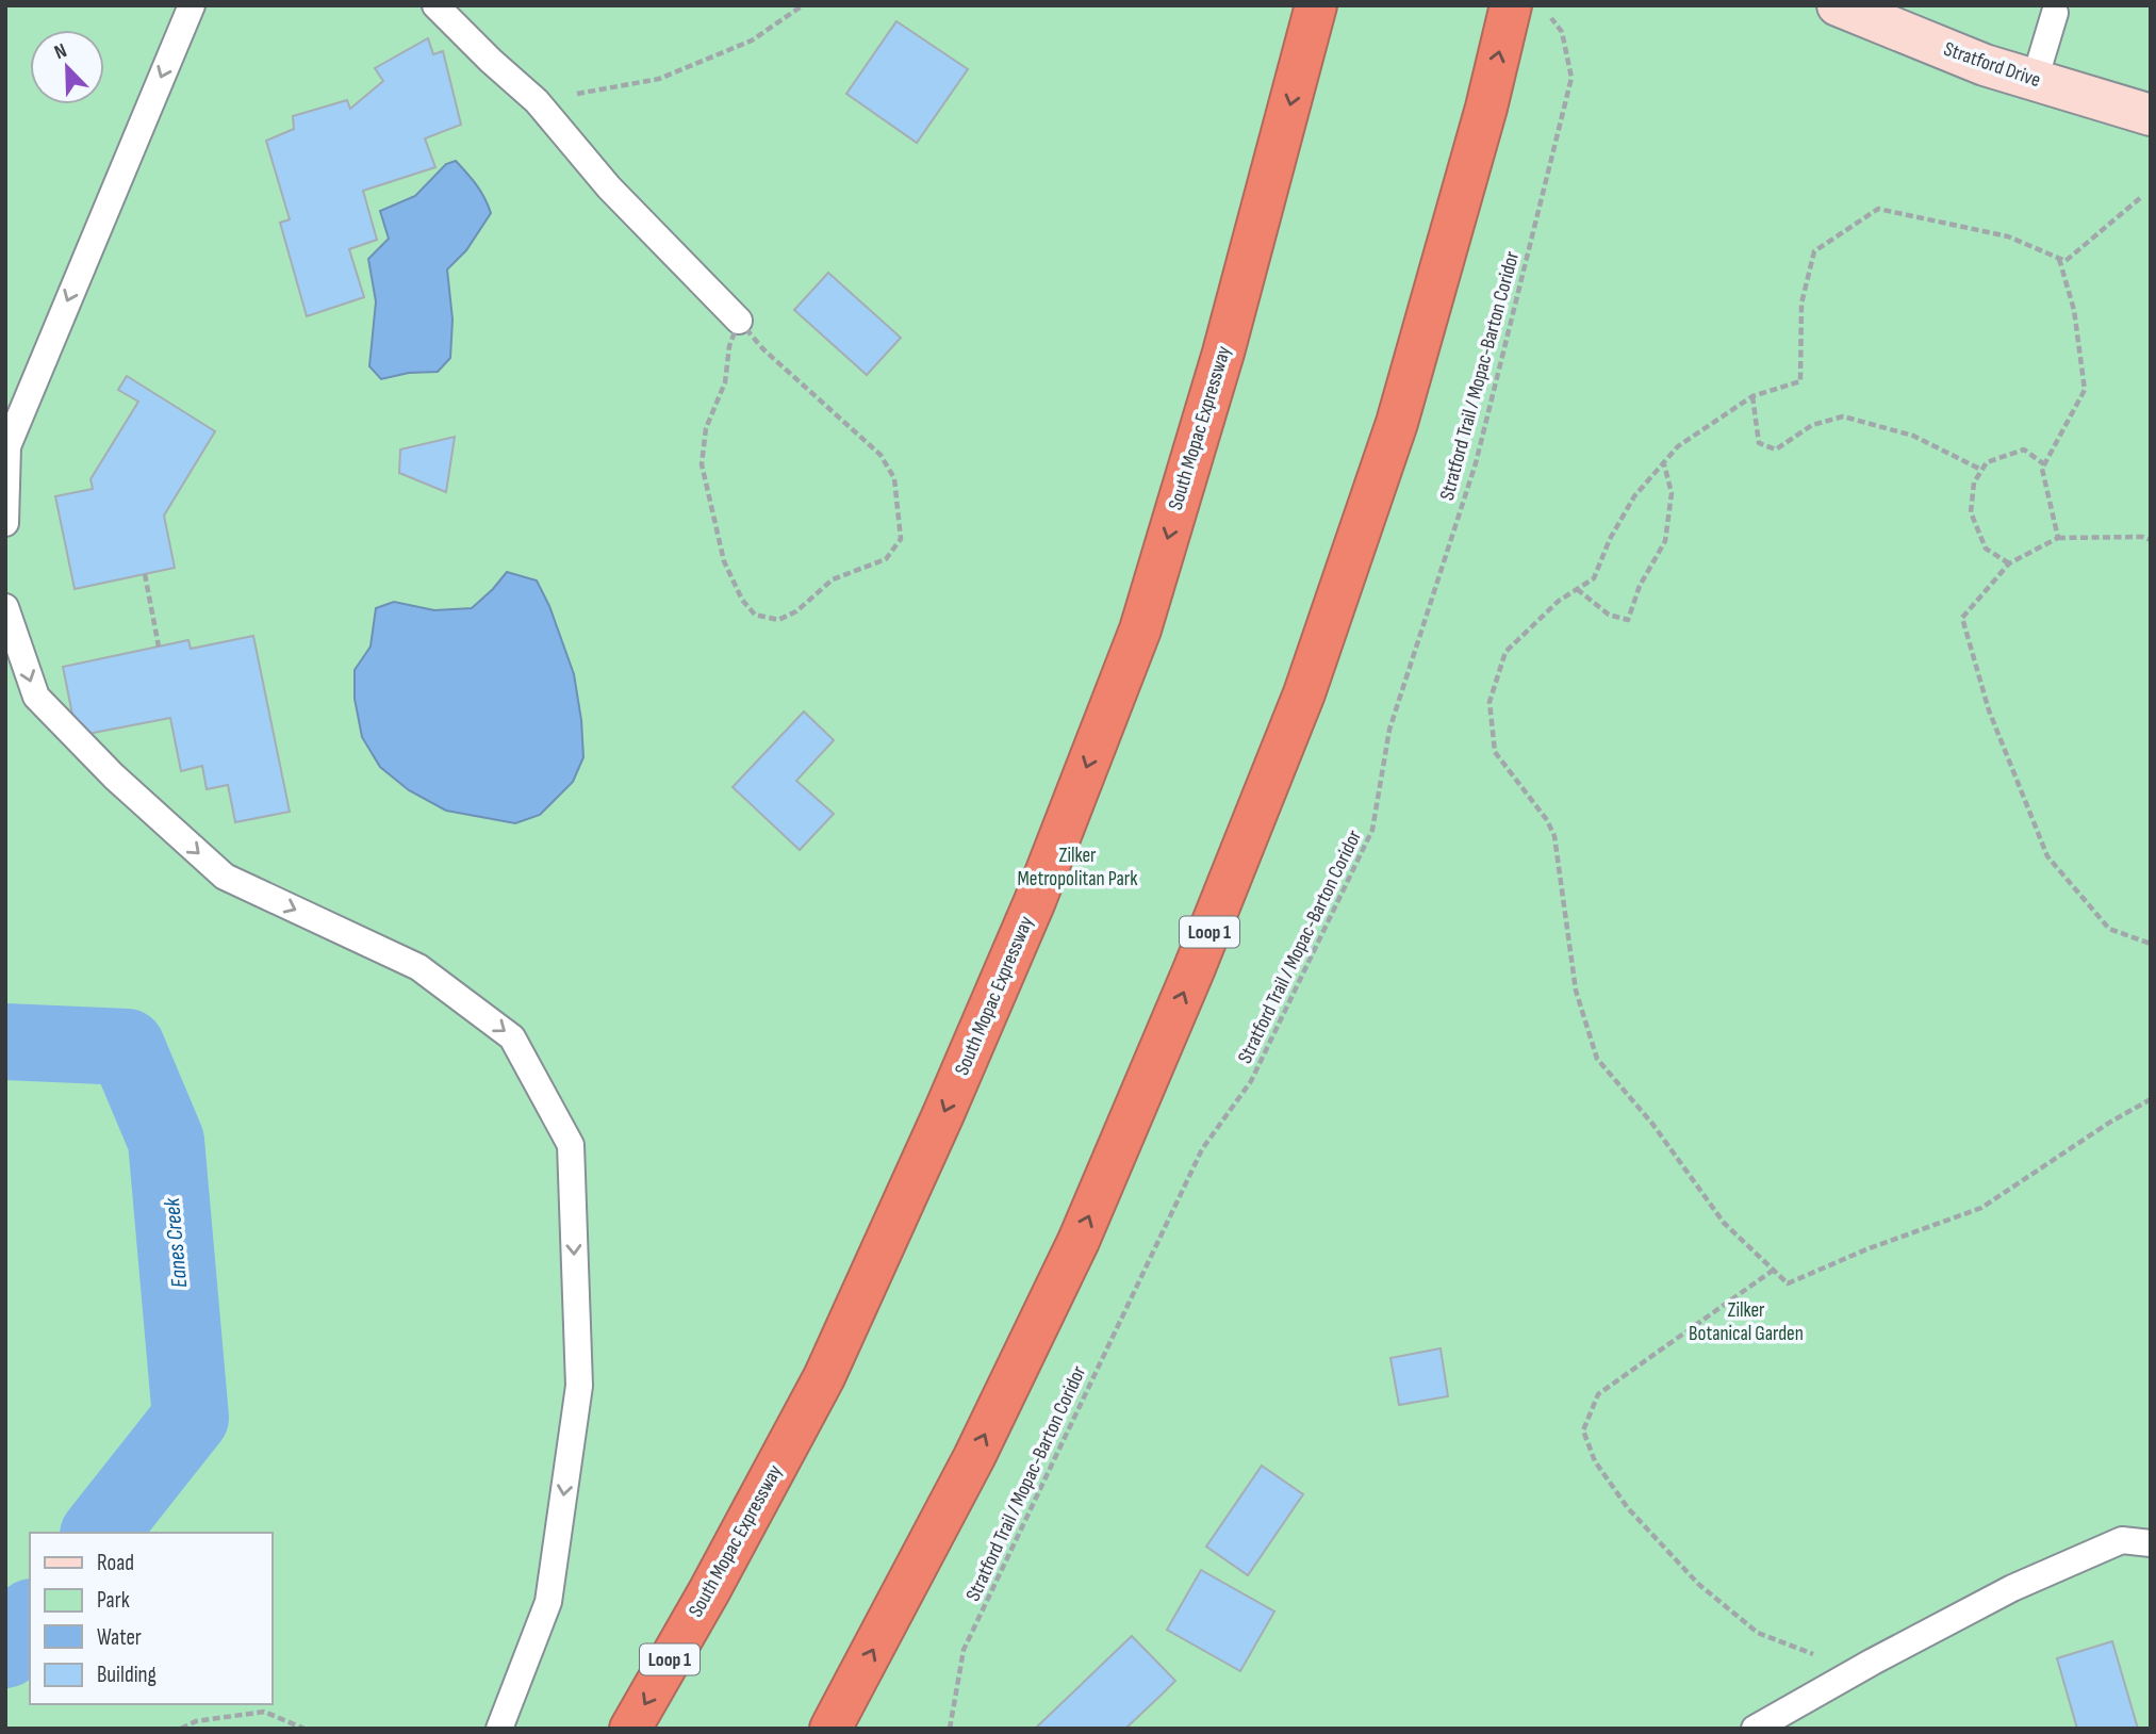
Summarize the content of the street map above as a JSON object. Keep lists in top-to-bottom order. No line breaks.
{"streets":{"highway":["South Mopac Expressway","Loop 1"],"street":["Stratford Drive"],"path":["Stratford Trail / Mopac-Barton Coridor"]},"crossings":[["Stratford Trail / Mopac-Barton Coridor","Loop 1"]],"water":["Eanes Creek"],"parks":["Zilker Metropolitan Park","Zilker Botanical Garden"],"legend":["Road","Park","Water","Building"],"north":"top left"}
